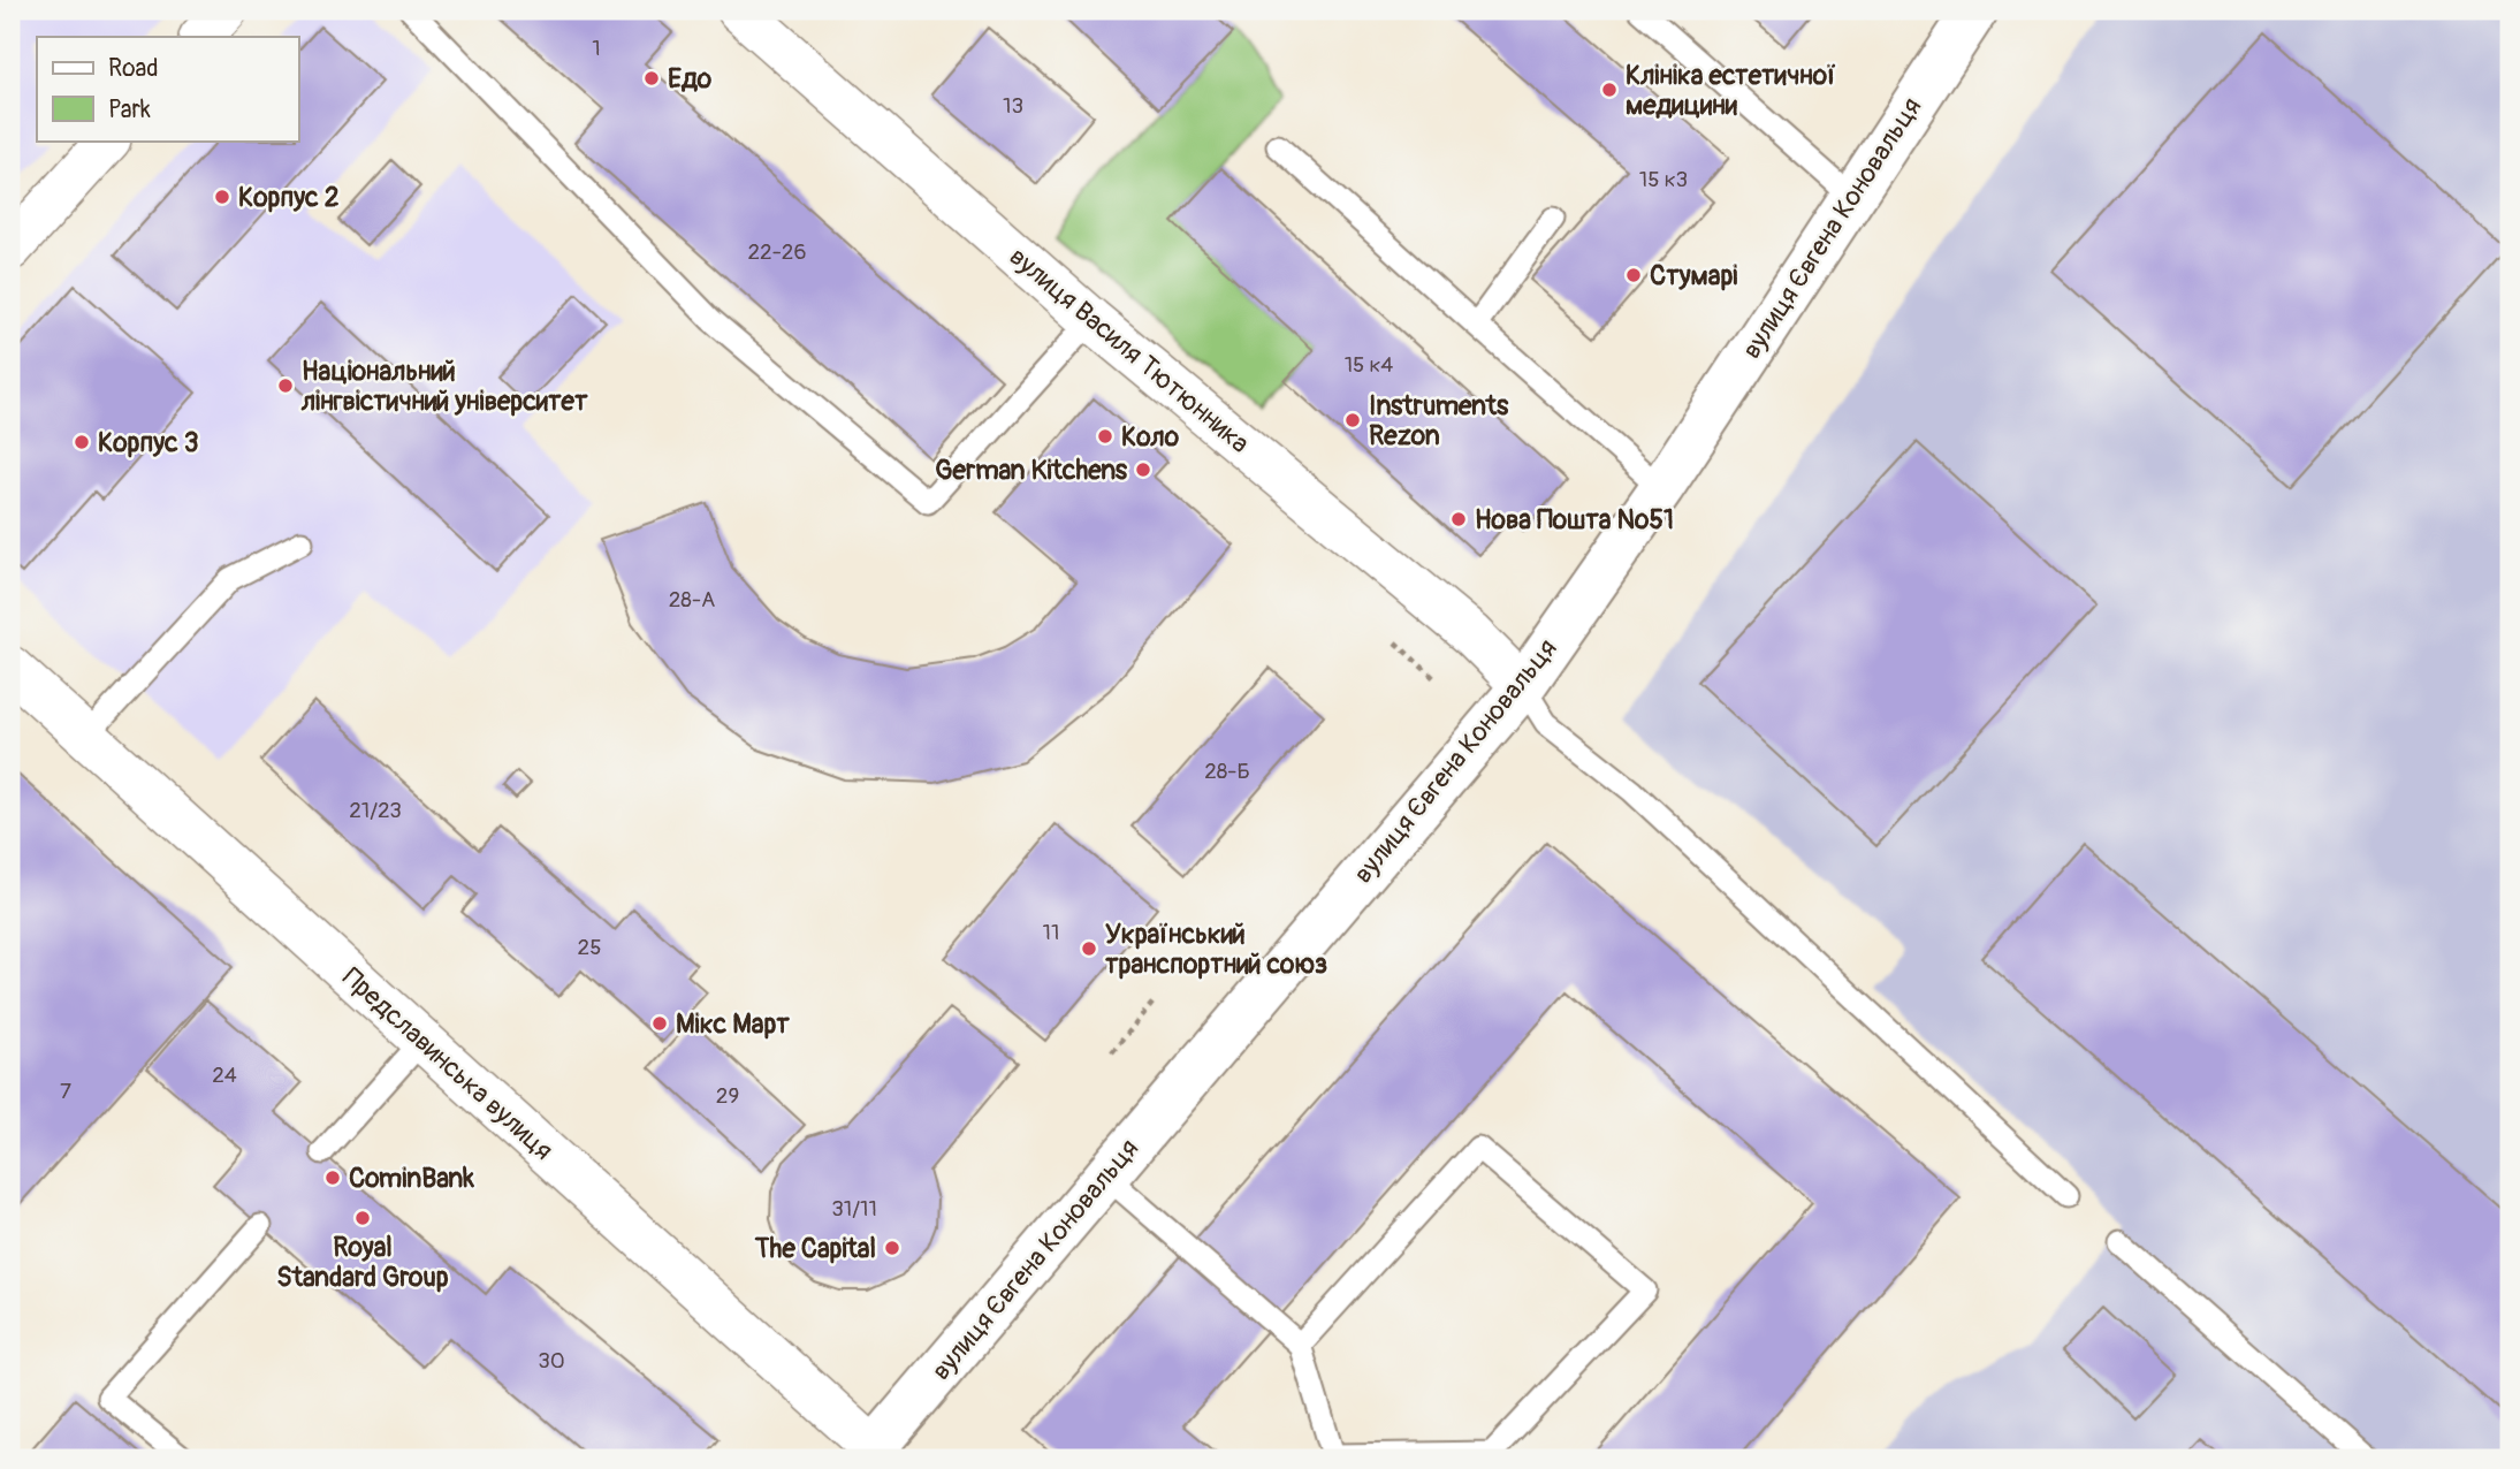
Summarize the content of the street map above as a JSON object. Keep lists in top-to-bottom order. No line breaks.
{"streets":{"main road":["вулиця Євгена Коновальця"],"street":["вулиця Василя Тютюнника","Предславинська вулиця"]},"crossings":[["вулиця Євгена Коновальця","вулиця Василя Тютюнника"],["вулиця Євгена Коновальця","Предславинська вулиця"]],"places":["Едо","Клініка естетичної медицини","Корпус 2","Стумарі","Національний лінгвістичний університет","Instruments Rezon","Коло","Корпус 3","German Kitchens","Нова Пошта №51","Український транспортний союз","Мікс Март","CominBank","Royal Standard Group","The Capital"],"house_numbers":["1","13","15 к3","22-26","15 к4","28-А","28-Б","21/23","11","25","24","7","29","31/11","30"],"legend":["Road","Park"]}
